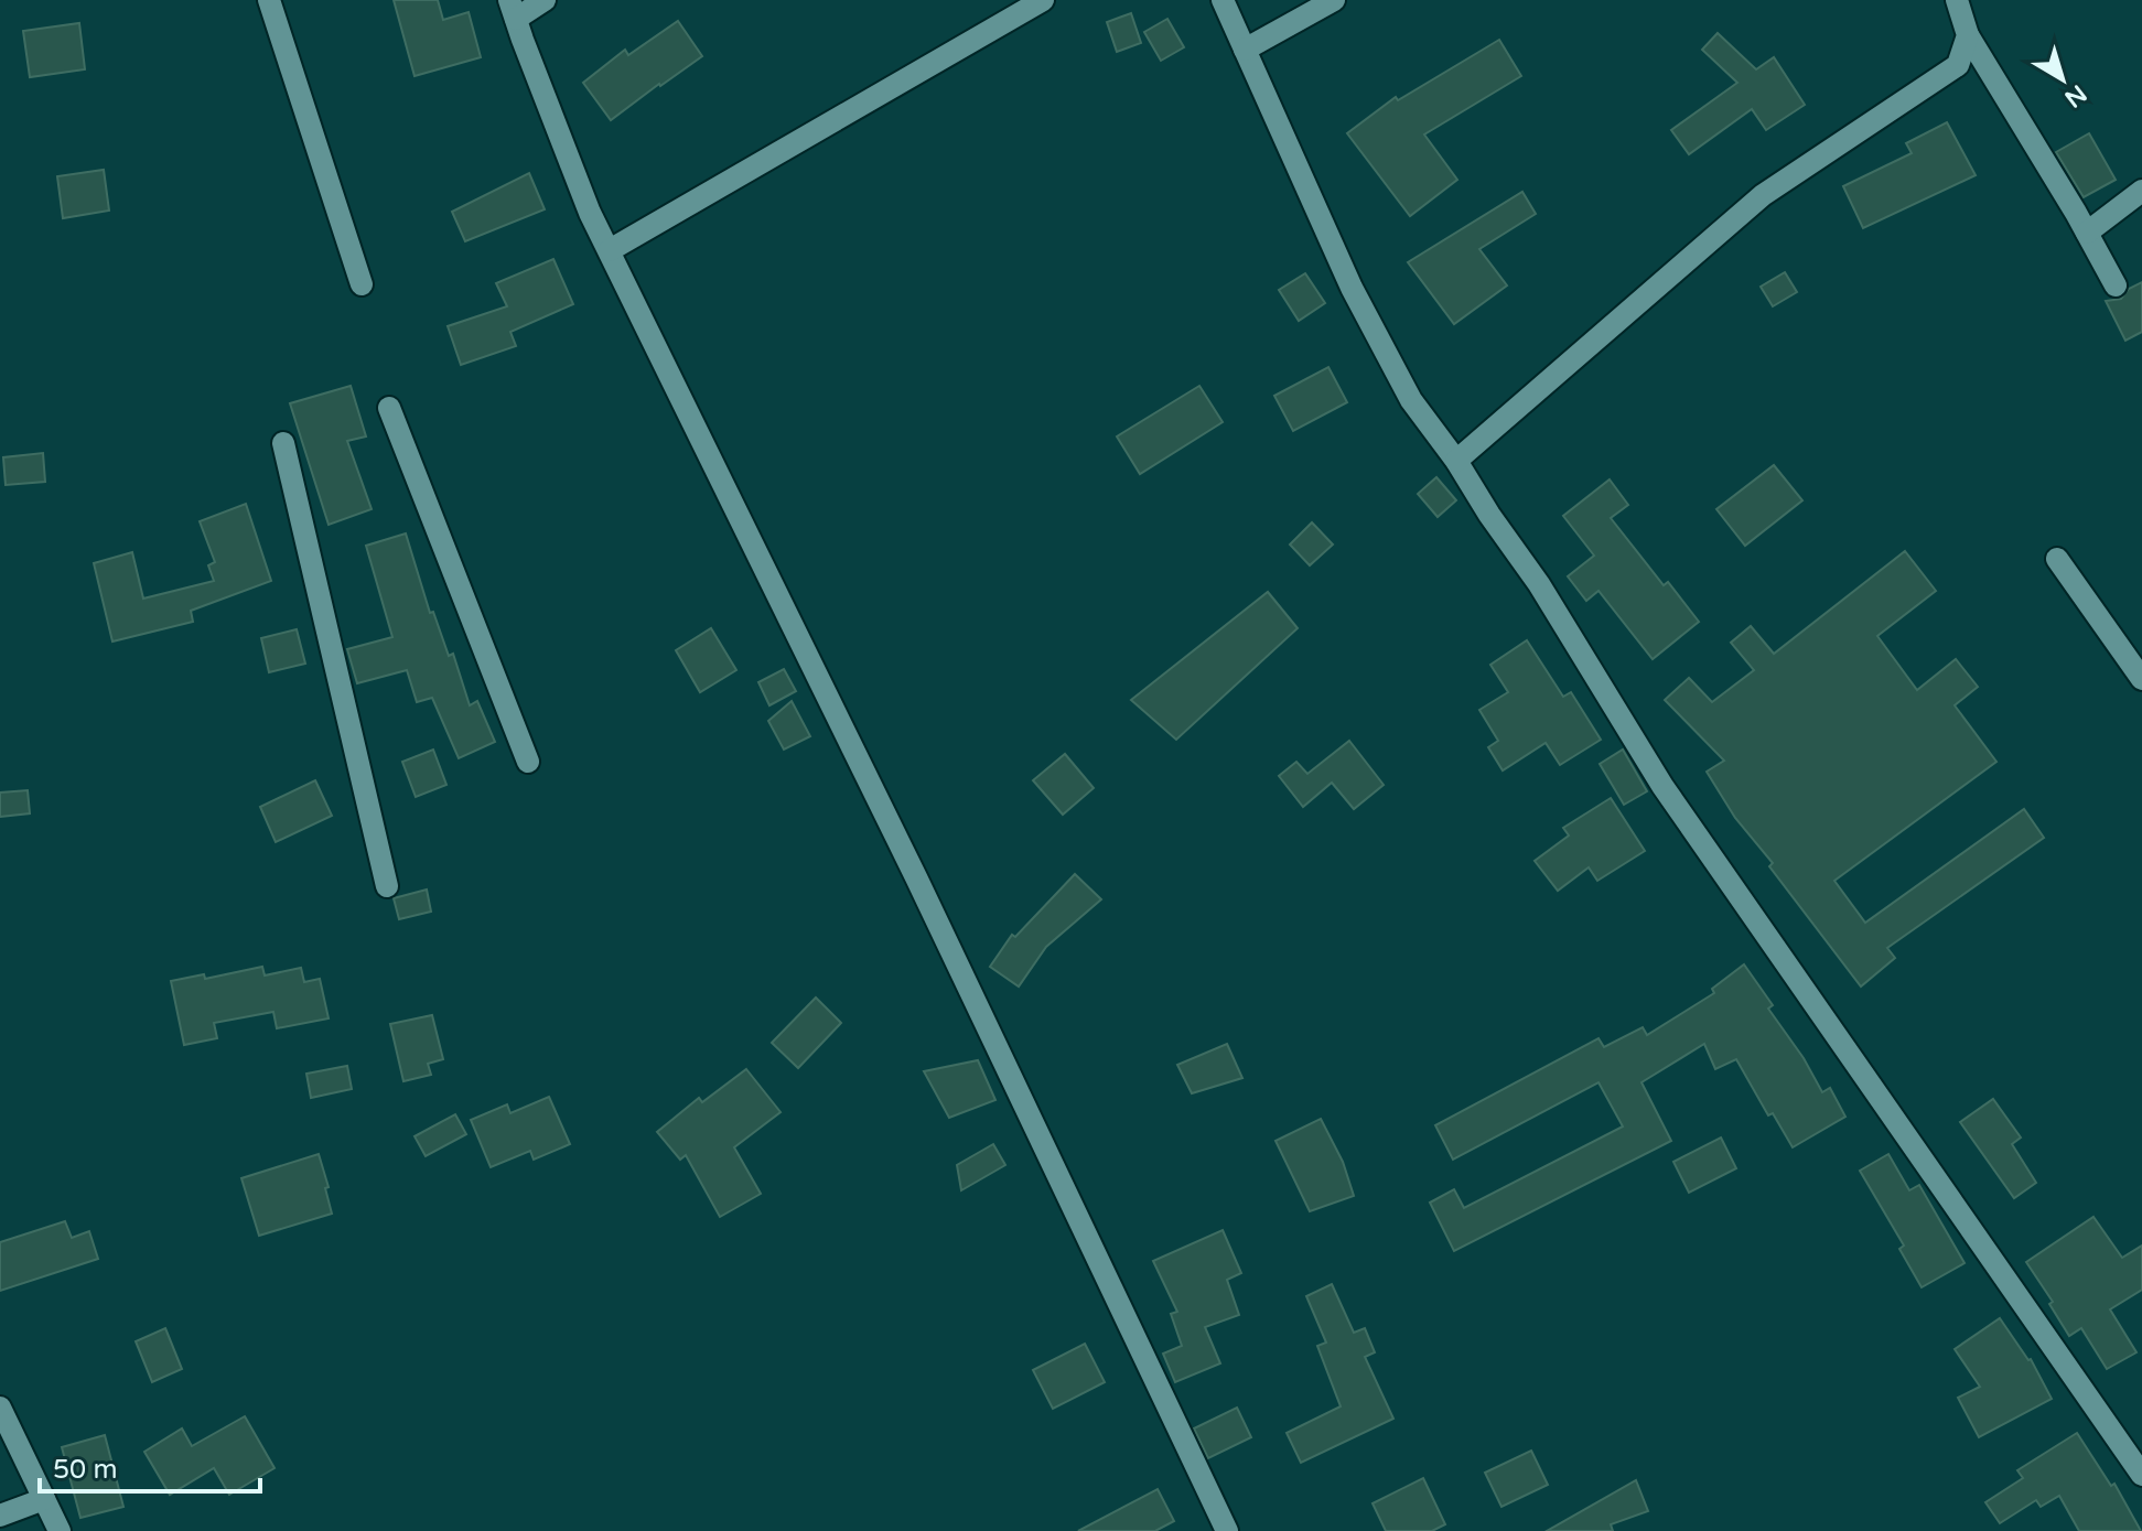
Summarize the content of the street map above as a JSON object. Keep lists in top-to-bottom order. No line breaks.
{"scale_bar":"50 m","north":"bottom right"}
